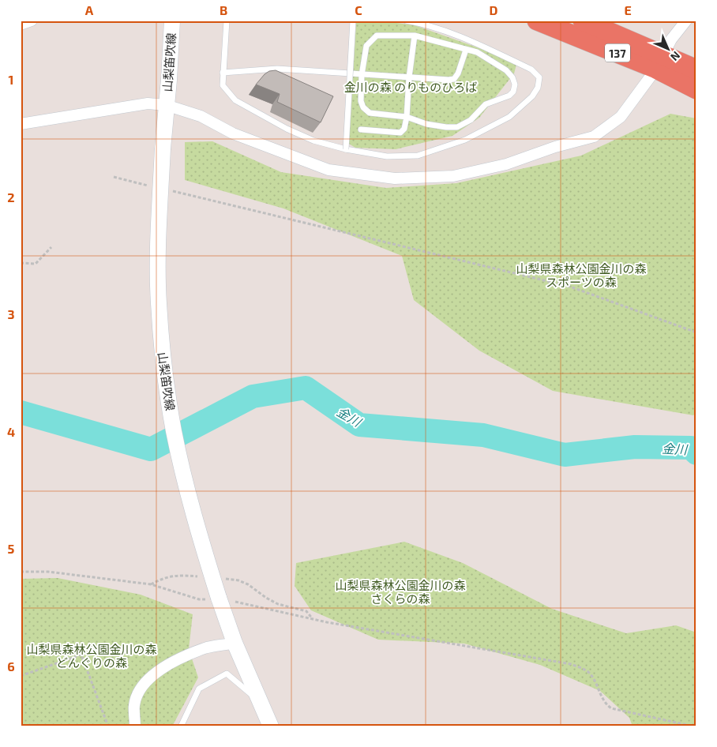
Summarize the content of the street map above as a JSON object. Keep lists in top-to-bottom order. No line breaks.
{"streets":{"highway":["137"],"main road":["山梨笛吹線"]},"water":["金川"],"parks":["金川の森 のりものひろば","山梨県森林公園金川の森 スポーツの森","山梨県森林公園金川の森 さくらの森","山梨県森林公園金川の森 どんぐりの森"],"north":"bottom right","grid":{"columns":["A","B","C","D","E"],"rows":["1","2","3","4","5","6"]}}
